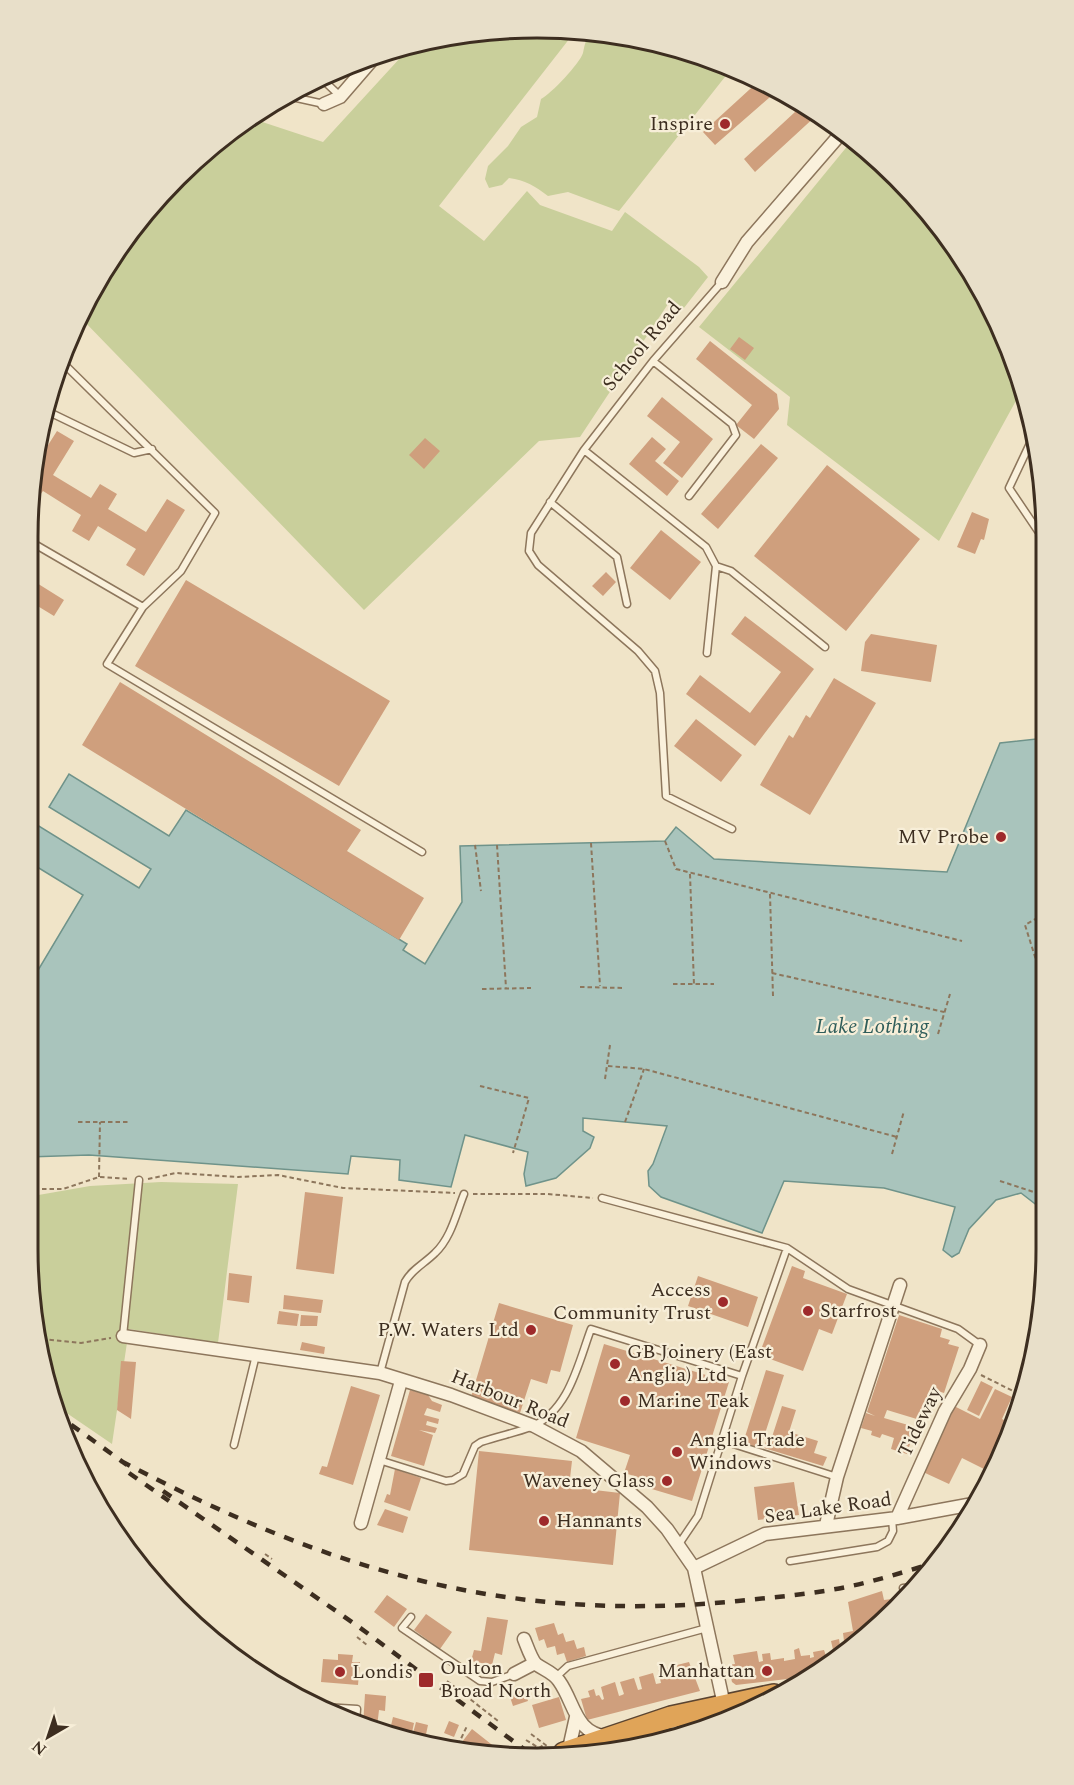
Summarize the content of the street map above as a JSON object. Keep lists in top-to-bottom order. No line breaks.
{"streets":{"street":["School Road","Harbour Road","Tideway","Sea Lake Road"]},"crossings":[["Harbour Road","Sea Lake Road"],["Tideway","Sea Lake Road"]],"water":["Lake Lothing"],"places":{"other":["Inspire","MV Probe","Access Community Trust","Starfrost","P.W. Waters Ltd","GB Joinery (East Anglia) Ltd","Marine Teak","Anglia Trade Windows","Waveney Glass","Hannants","Manhattan","Londis"],"transit":["Oulton Broad North"]},"north":"bottom left"}
